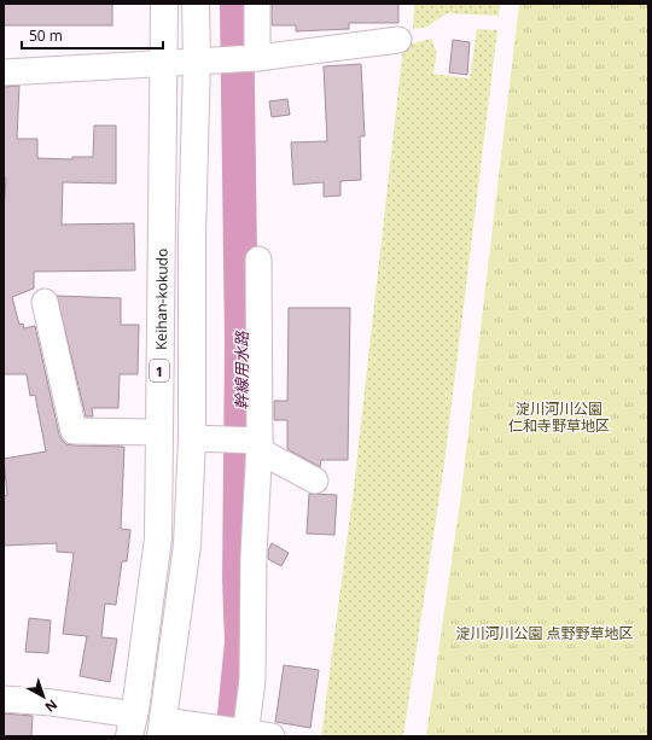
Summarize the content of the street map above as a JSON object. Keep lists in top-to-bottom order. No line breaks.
{"streets":{"highway":["Keihan-kokudo","1"]},"water":["幹線用水路"],"parks":["淀川河川公園 仁和寺野草地区","淀川河川公園 点野野草地区"],"scale_bar":"50 m","north":"bottom right"}
